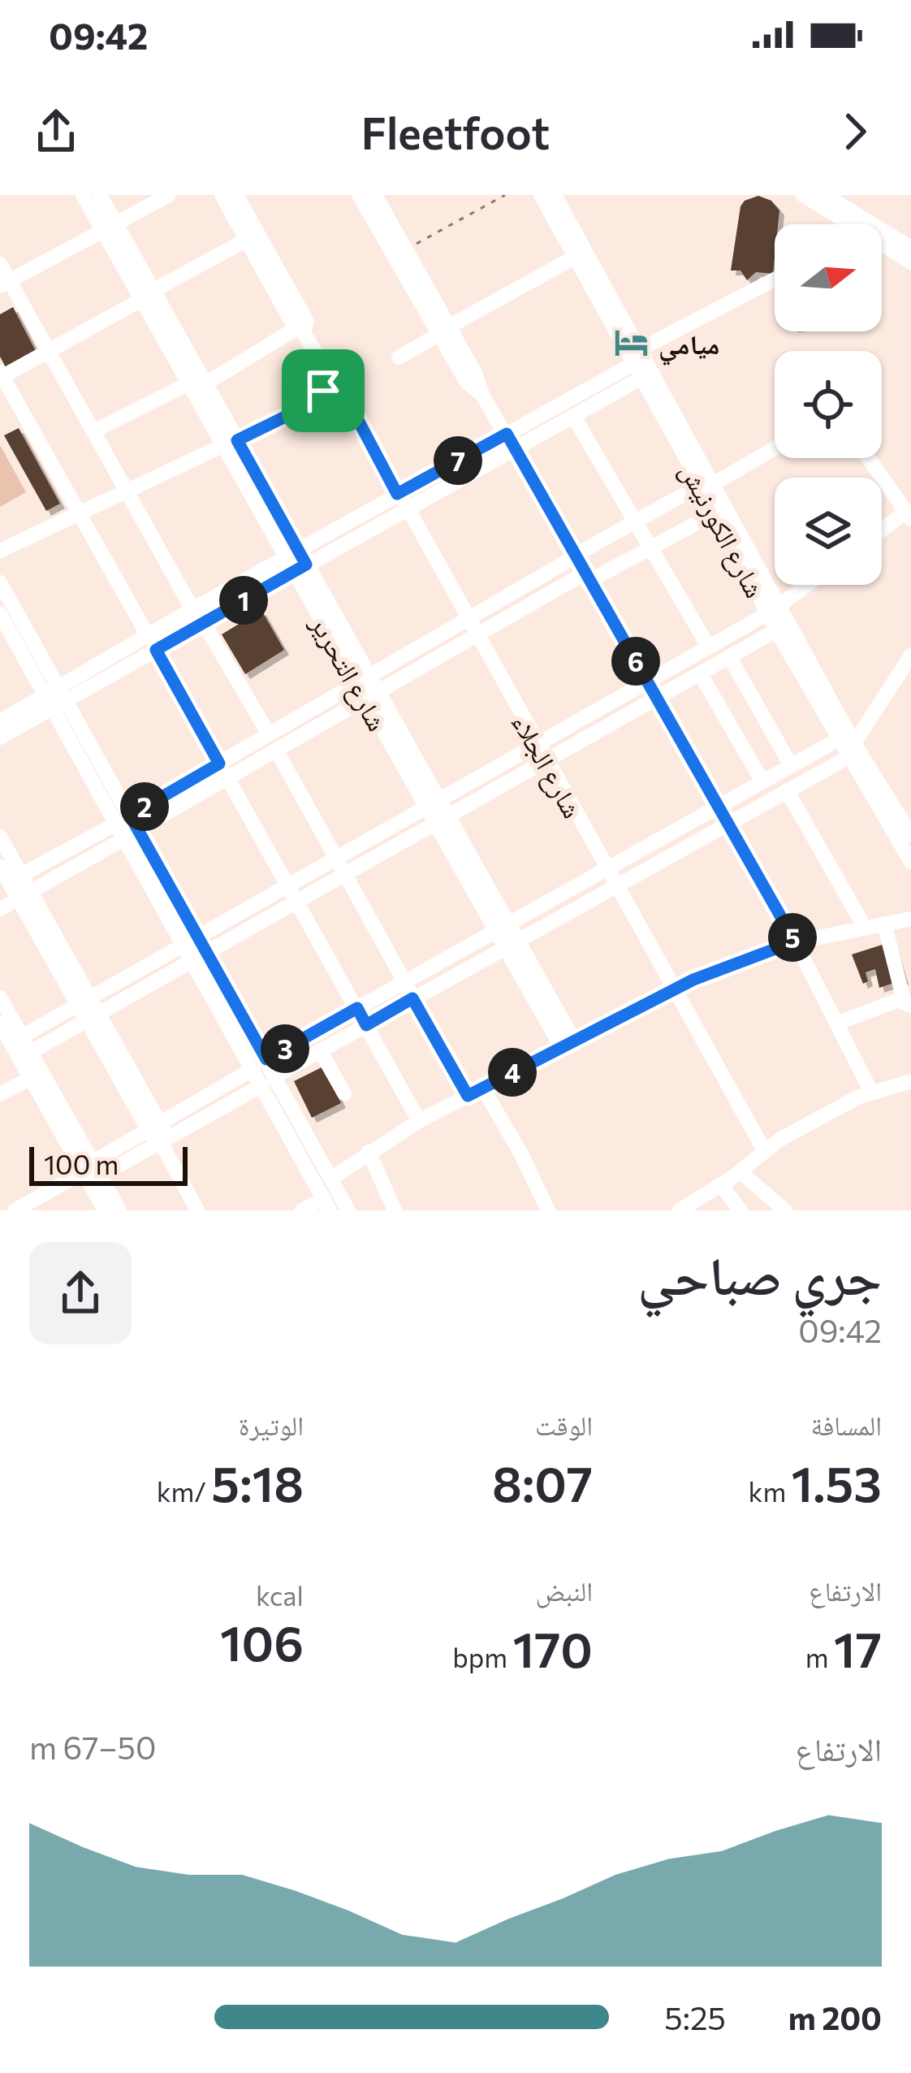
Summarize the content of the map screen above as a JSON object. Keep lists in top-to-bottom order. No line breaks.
{"streets":{"street":["شارع الكورنيش","شارع التحرير","شارع الجلاء"]},"places":{"hotel":["ميامي"]},"scale_bar":"100 m","north":"right","page":{"status":"09:42","header":"Fleetfoot","pins":["7","1","6","2","5","3","4"],"scale":"100 m","heading":["جري صباحي","09:42"],"stats":[["المسافة","1.53 km"],["الوقت","8:07"],["الوتيرة","5:18 /km"],["الارتفاع","17 m"],["النبض","170 bpm"],["kcal","106"]],"chart":["الارتفاع","50–67 m"],"list":[{"name":"200 m","note":"5:25"}]}}
